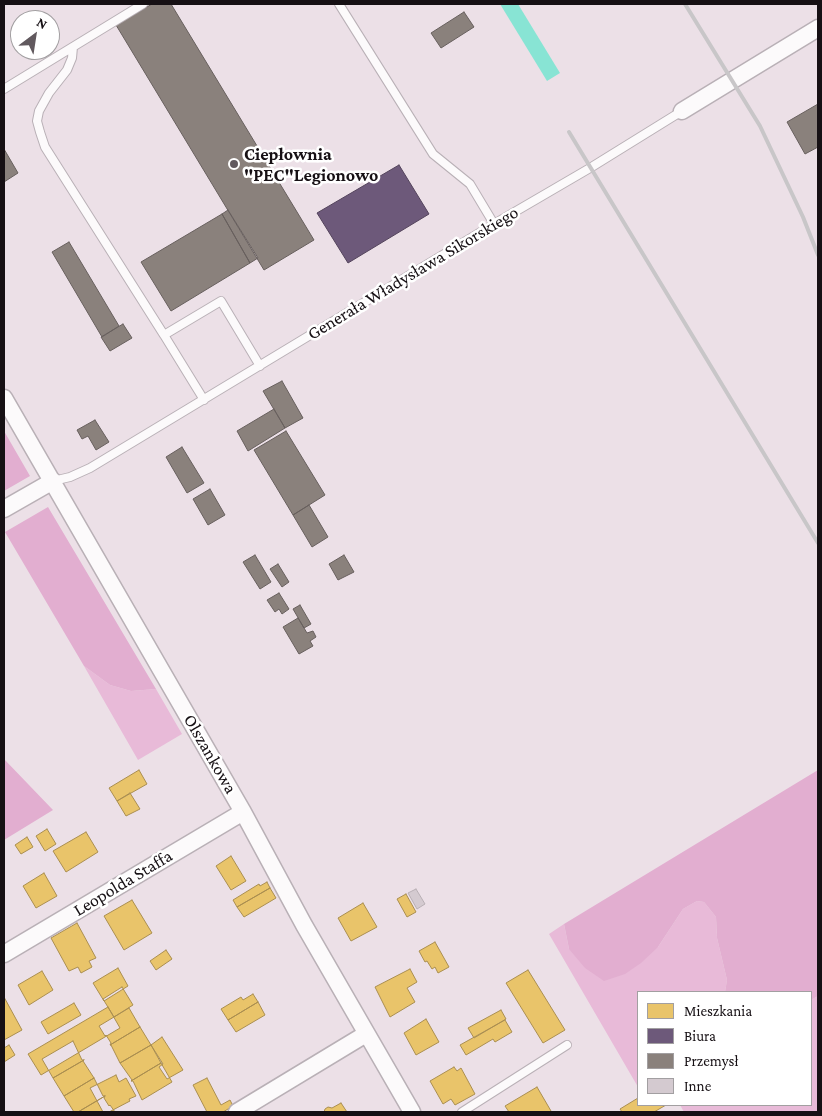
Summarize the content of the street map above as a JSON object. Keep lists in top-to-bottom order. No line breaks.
{"streets":{"street":["Generała Władysława Sikorskiego","Olszankowa","Leopolda Staffa"]},"crossings":[["Generała Władysława Sikorskiego","Olszankowa"],["Olszankowa","Leopolda Staffa"]],"places":["Ciepłownia \"PEC\"Legionowo"],"legend":["Mieszkania","Biura","Przemysł","Inne"],"north":"top right"}
